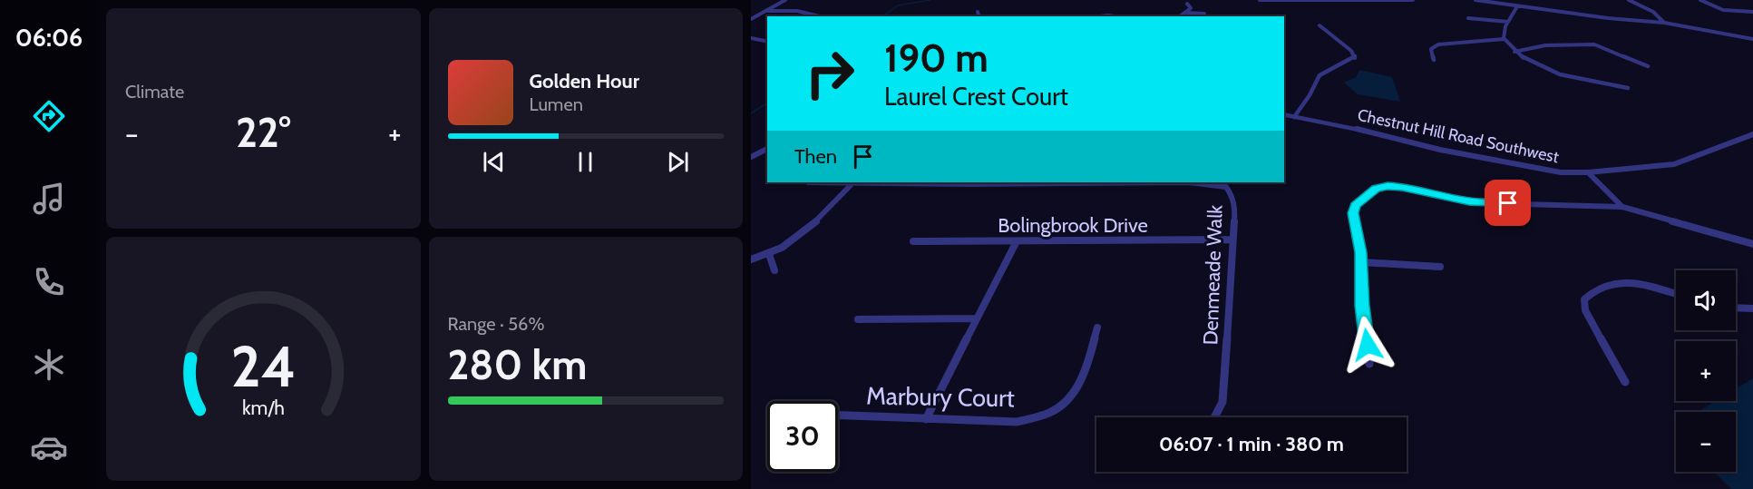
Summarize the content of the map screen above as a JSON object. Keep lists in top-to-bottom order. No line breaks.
{"streets":{"street":["Chestnut Hill Road Southwest","Bolingbrook Drive","Denmeade Walk","Marbury Court"]},"crossings":[["Bolingbrook Drive","Denmeade Walk"]],"page":{"tabs":"06:06","tile":["Climate",["Range · 56%","280 km"]],"turn":["190 m","Laurel Crest Court"],"song":["Golden Hour","Lumen"],"heat":["−","22°","+"],"then":"Then","map_buttons":["+","−"],"limit":"30","trip":"06:07 · 1 min · 380 m","gauge":["24","km/h"]}}
